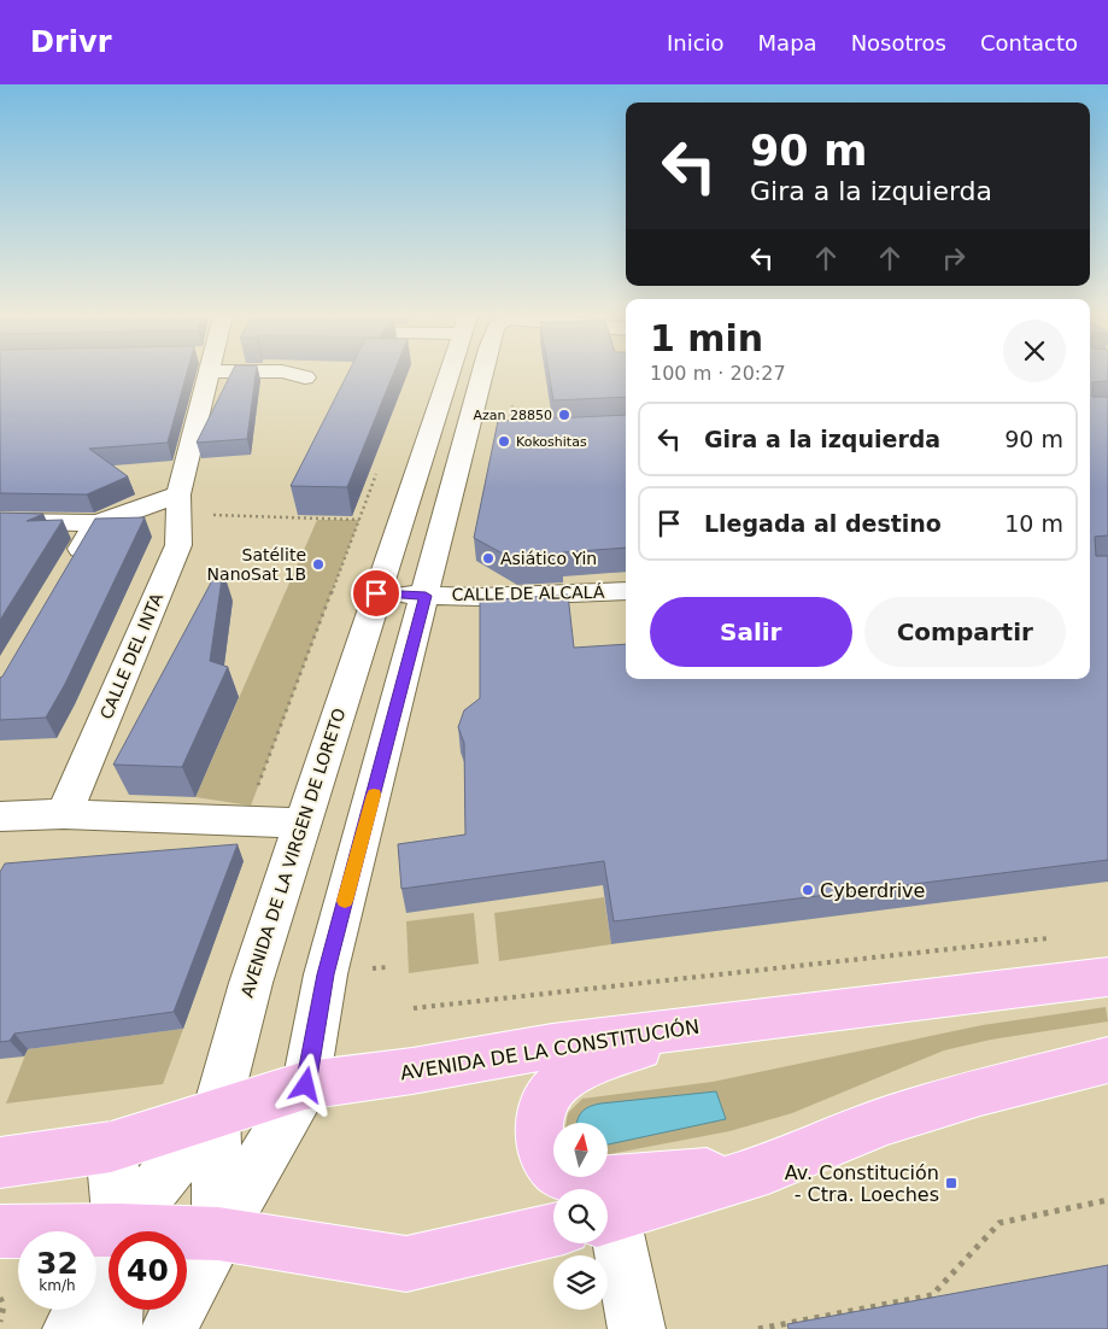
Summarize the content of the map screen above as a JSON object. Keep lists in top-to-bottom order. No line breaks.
{"streets":{"main road":["AVENIDA DE LA CONSTITUCIÓN"],"street":["CALLE DE ALCALÁ","CALLE DEL INTA","AVENIDA DE LA VIRGEN DE LORETO"]},"crossings":[["AVENIDA DE LA VIRGEN DE LORETO","AVENIDA DE LA CONSTITUCIÓN"]],"places":{"other":["Azan 28850","Kokoshitas","Asiático Yin","Satélite NanoSat 1B","Cyberdrive"],"transit":["Av. Constitución - Ctra. Loeches"]},"north":"top","page":{"header":"Drivr","nav":["Inicio","Mapa","Nosotros","Contacto"],"turn":["90 m","Gira a la izquierda"],"heading":["1 min","100 m · 20:27"],"list":[{"name":"Gira a la izquierda","value":"90 m"},{"name":"Llegada al destino","value":"10 m"}],"buttons":["Salir","Compartir"],"speed":"32 km/h","limit":"40"}}
